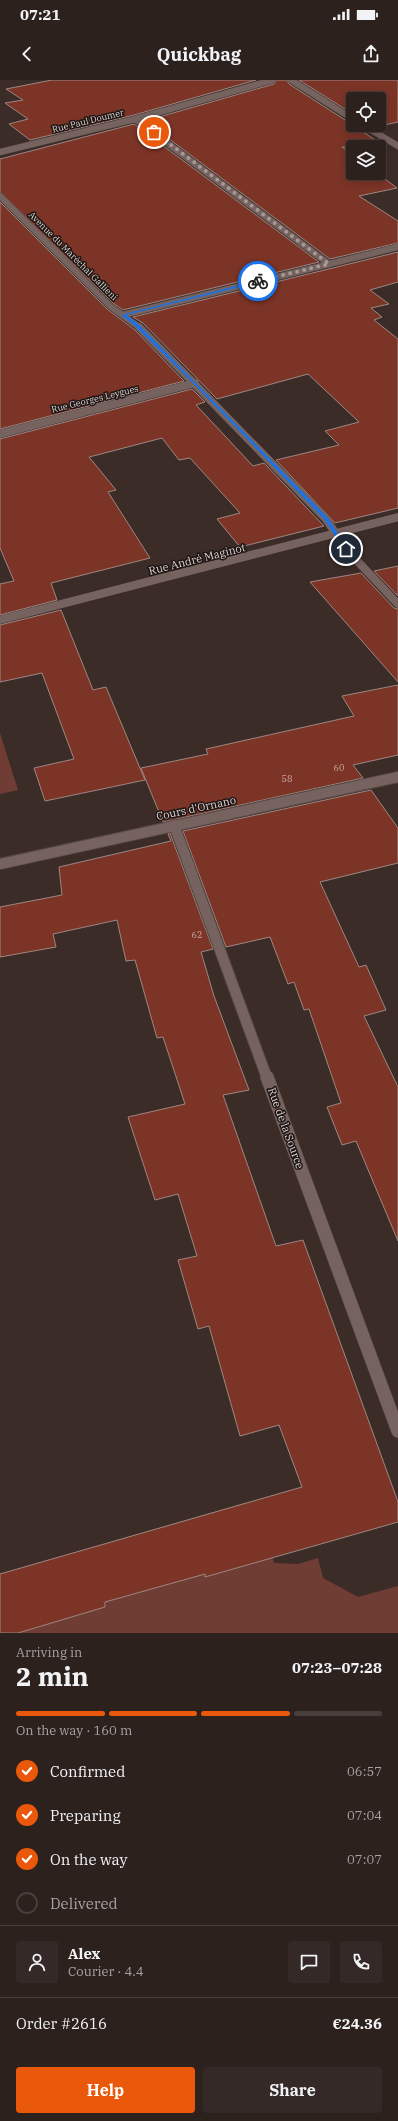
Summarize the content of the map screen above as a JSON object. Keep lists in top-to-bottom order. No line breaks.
{"streets":{"street":["Rue Paul Doumer","Avenue du Maréchal Gallieni","Rue Georges Leygues","Rue André Maginot","Cours d'Ornano","Rue de la Source"]},"crossings":[["Avenue du Maréchal Gallieni","Rue Georges Leygues"],["Avenue du Maréchal Gallieni","Rue André Maginot"],["Cours d'Ornano","Rue de la Source"]],"house_numbers":["60","58","62"],"page":{"status":"07:21","header":"Quickbag","heading":["2 min","Arriving in","07:23–07:28"],"panel":["Alex","Courier · 4.4","Order #2616","€24.36"],"bar":"On the way · 160 m","list":[["Confirmed","06:57"],["Preparing","07:04"],["On the way","07:07"],"Delivered"],"buttons":["Help","Share"]}}
